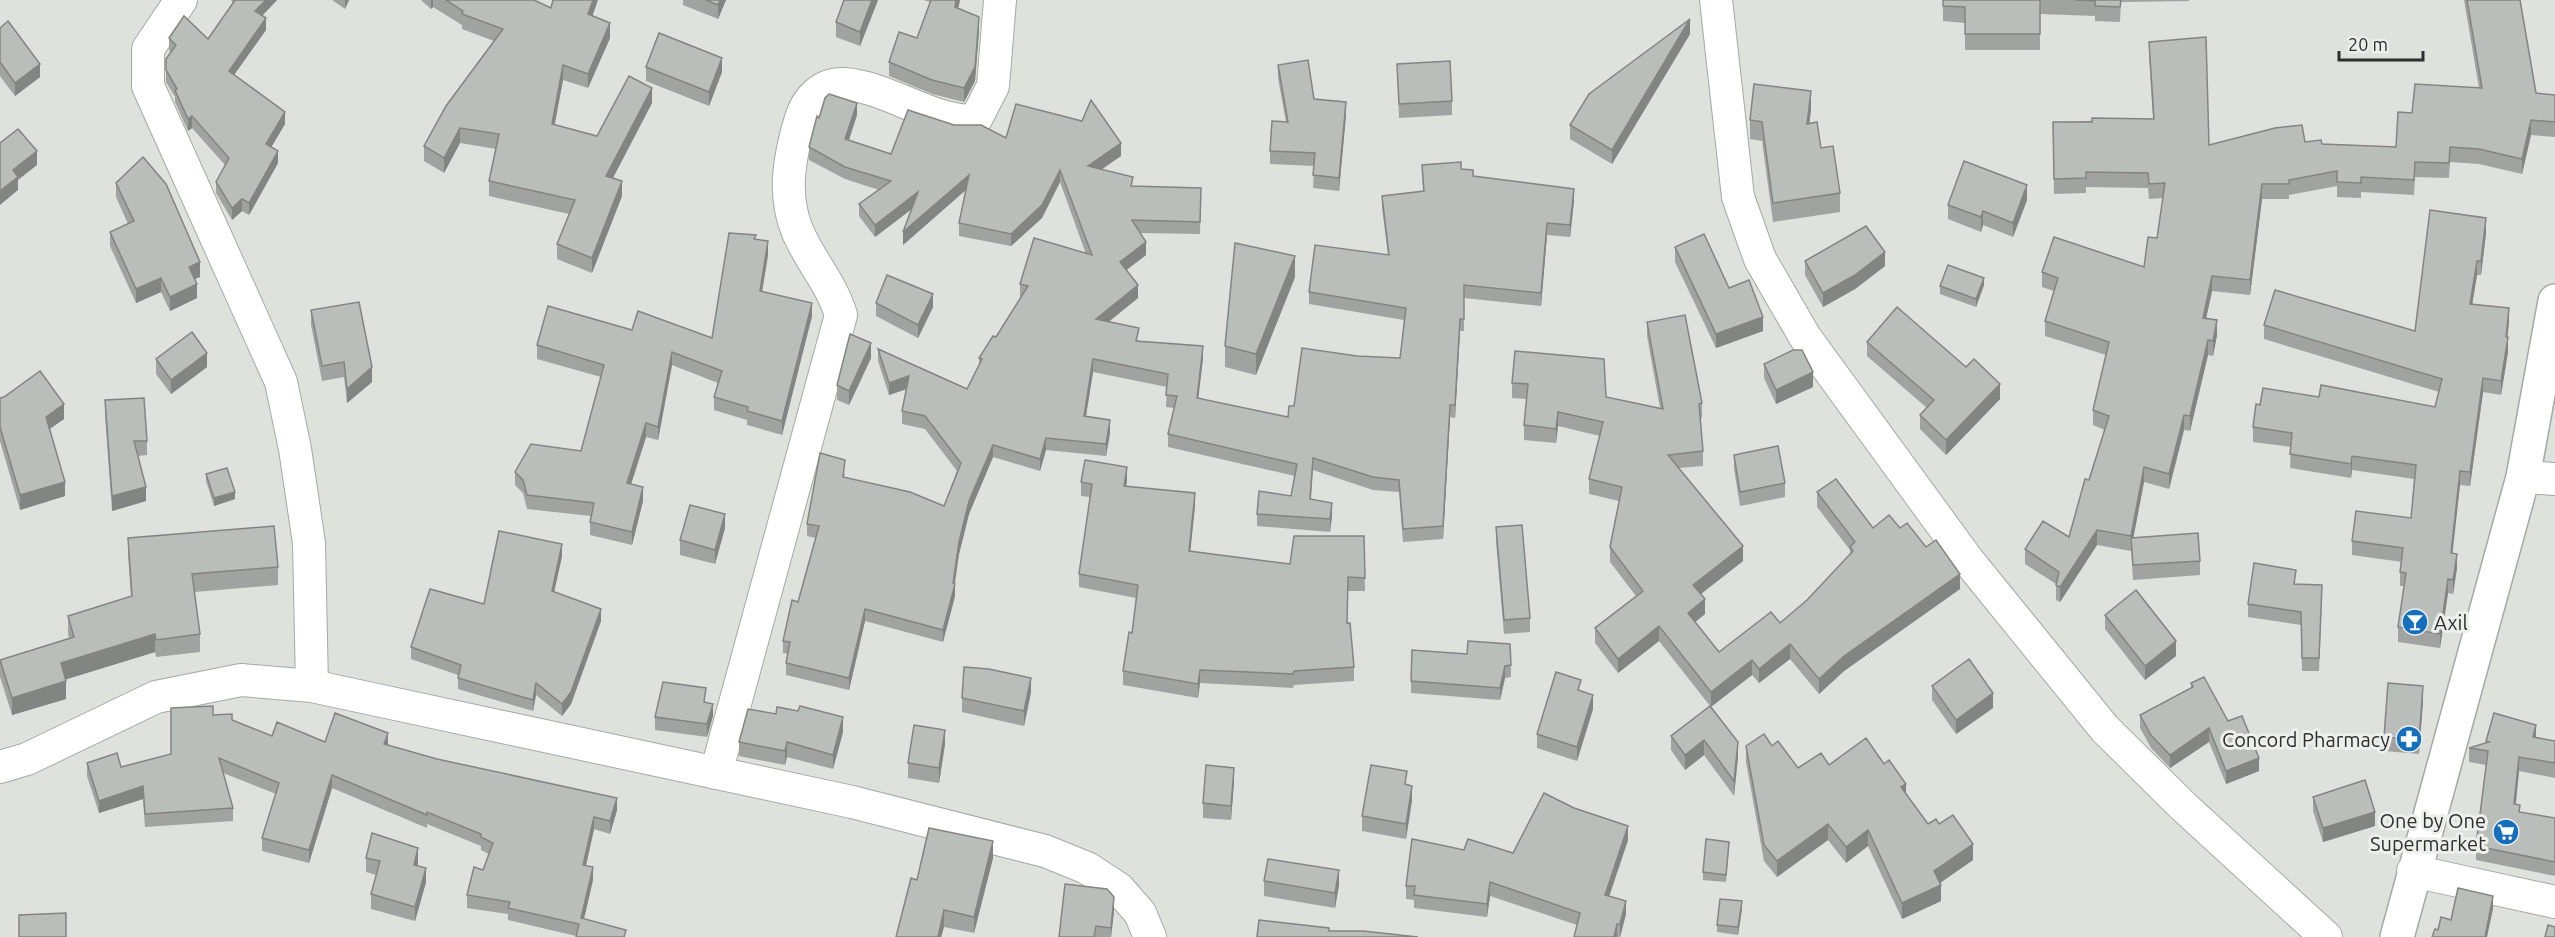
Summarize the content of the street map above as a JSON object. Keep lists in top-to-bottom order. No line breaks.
{"places":{"bar":["Axil"],"pharmacy":["Concord Pharmacy"],"supermarket":["One by One Supermarket"]},"scale_bar":"20 m"}
